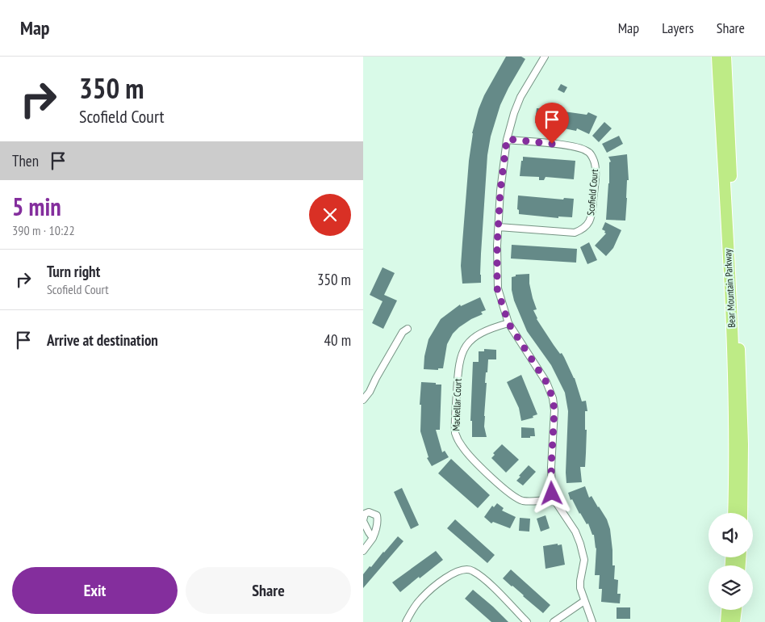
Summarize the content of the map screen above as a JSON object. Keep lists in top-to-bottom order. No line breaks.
{"streets":{"highway":["Bear Mountain Parkway"],"street":["Scofield Court","Mackellar Court"]},"page":{"header":"Map","nav":["Map","Layers","Share"],"turn":["350 m","Scofield Court"],"then":"Then","heading":["5 min","390 m · 10:22"],"list":[{"name":"Turn right","note":"Scofield Court","value":"350 m"},{"name":"Arrive at destination","value":"40 m"}],"buttons":["Exit","Share"]}}
